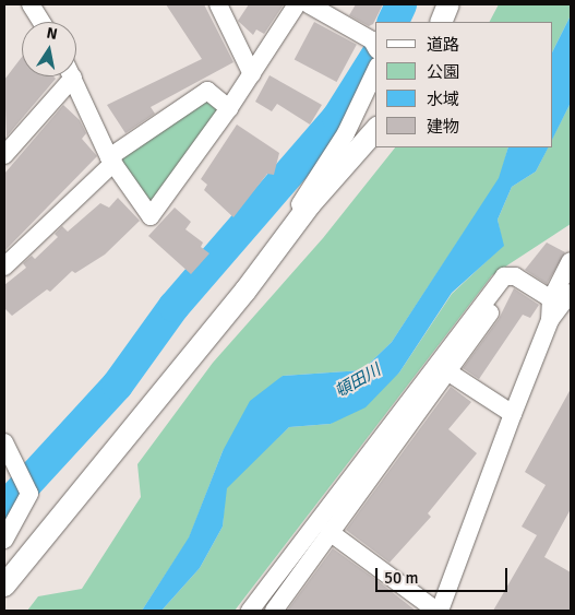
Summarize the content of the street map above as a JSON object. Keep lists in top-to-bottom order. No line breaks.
{"water":["頓田川"],"legend":["道路","公園","水域","建物"],"scale_bar":"50 m","north":"top"}
